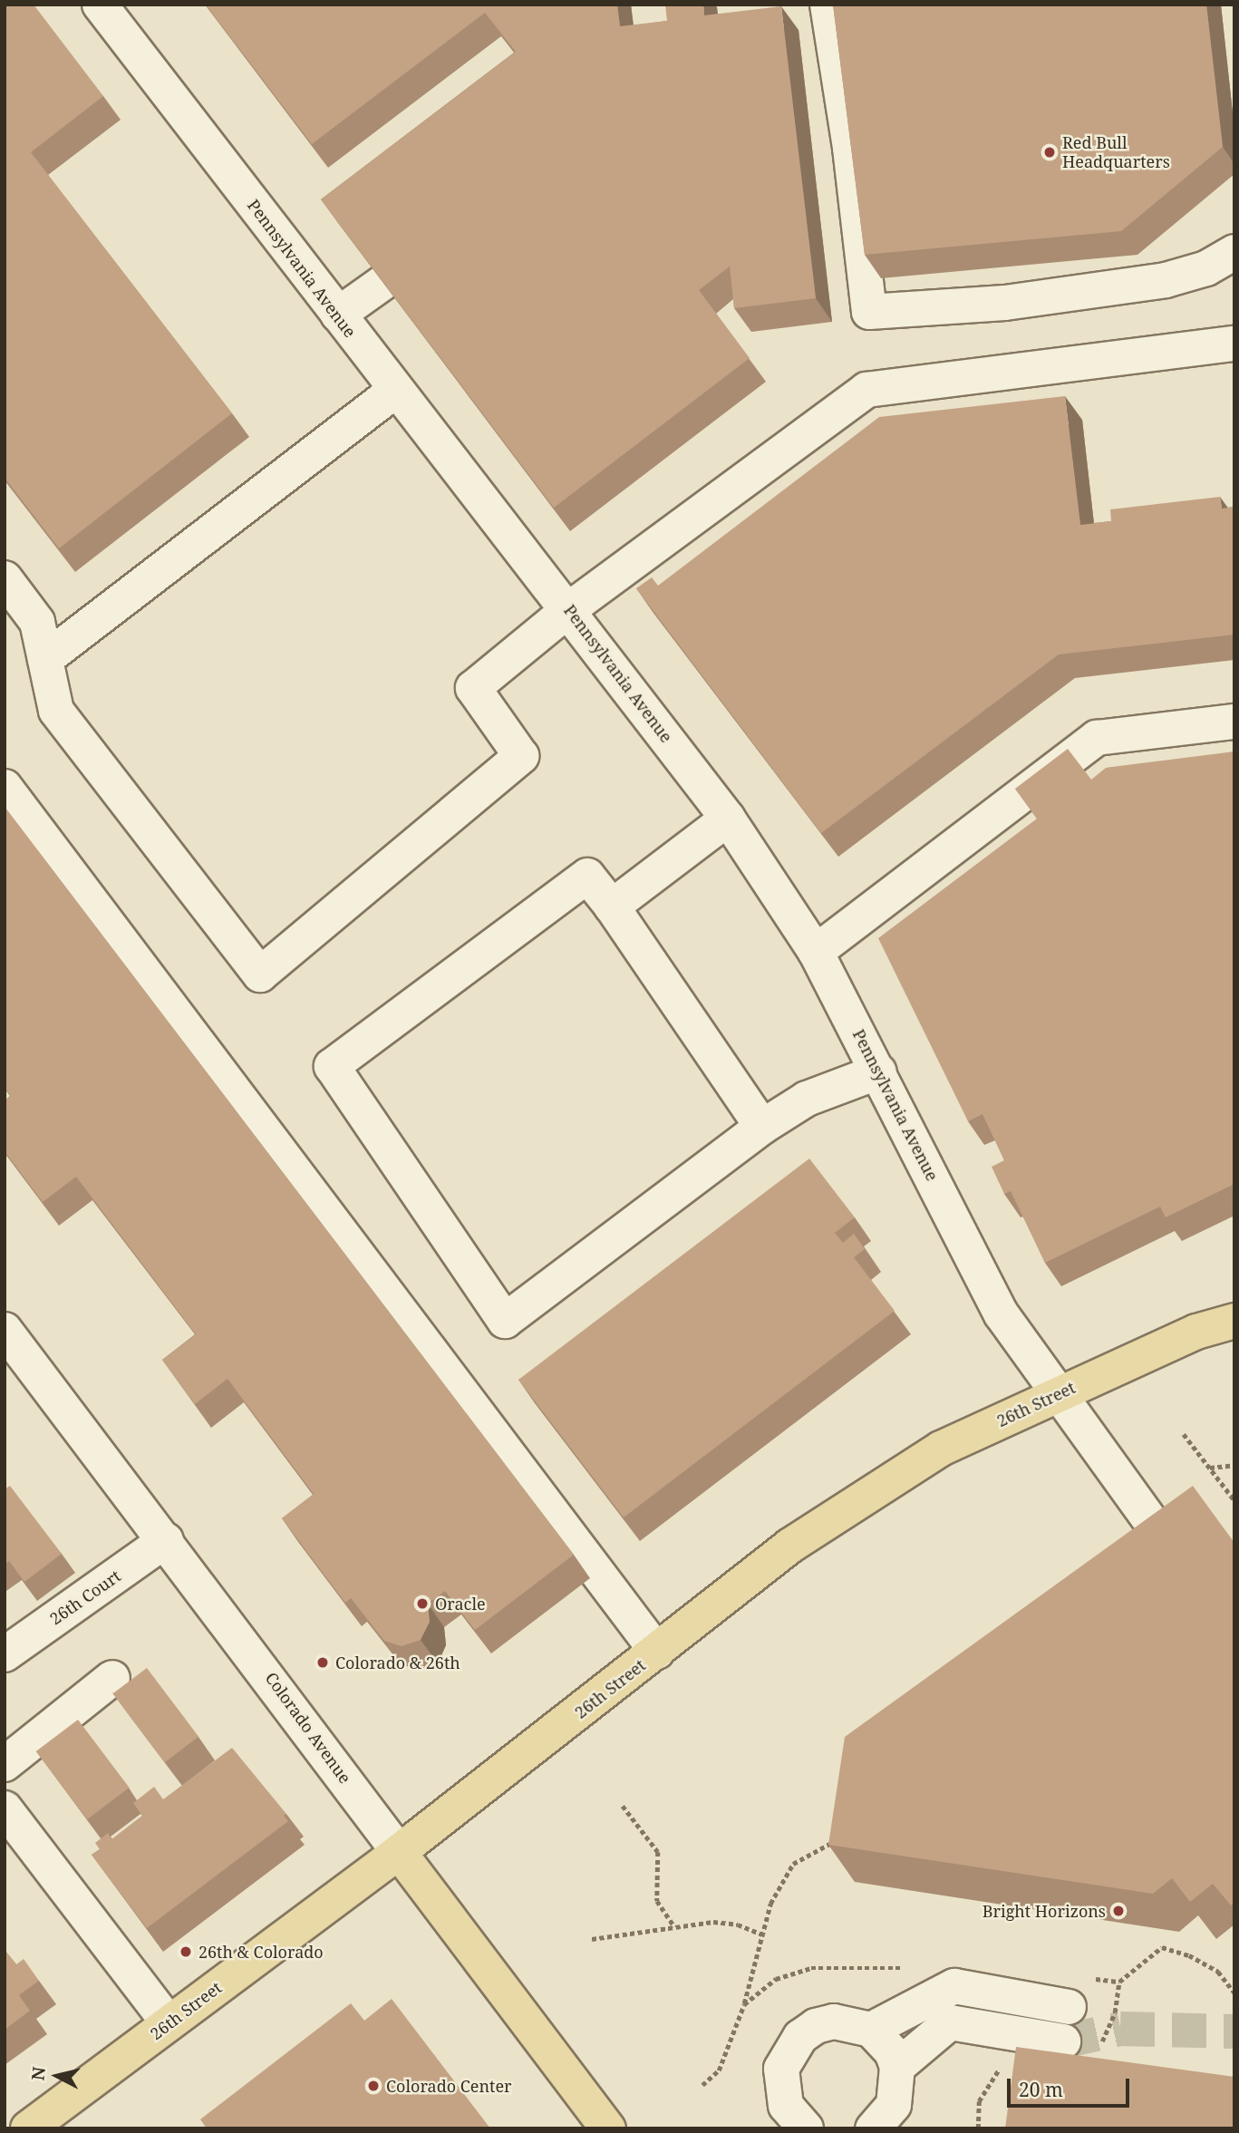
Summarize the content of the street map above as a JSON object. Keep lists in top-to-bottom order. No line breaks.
{"streets":{"main road":["26th Street","Colorado Avenue"],"street":["Pennsylvania Avenue","26th Court"]},"crossings":[["Pennsylvania Avenue","26th Street"],["26th Street","Colorado Avenue"],["26th Court","Colorado Avenue"]],"places":["Red Bull Headquarters","Oracle","Colorado & 26th","Bright Horizons","26th & Colorado","Colorado Center"],"scale_bar":"20 m","north":"left"}
